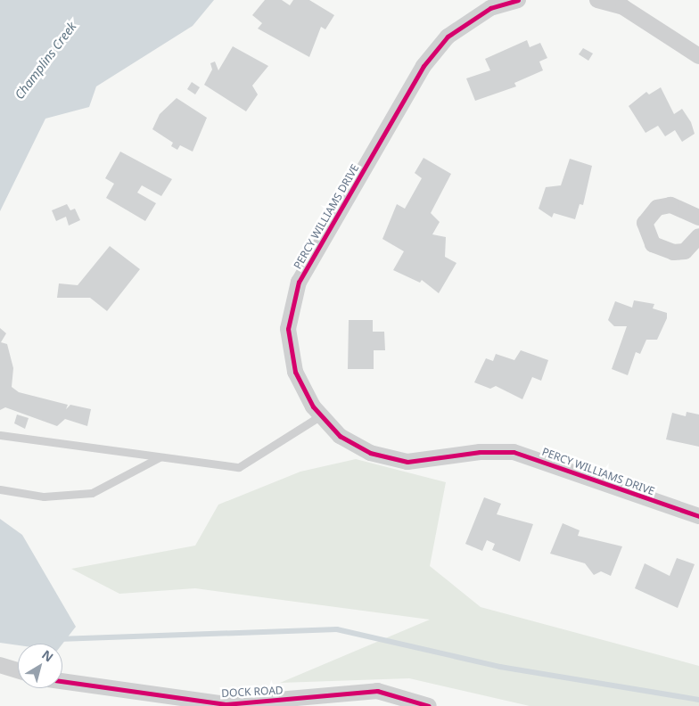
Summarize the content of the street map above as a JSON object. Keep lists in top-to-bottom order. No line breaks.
{"streets":{"street":["PERCY WILLIAMS DRIVE","DOCK ROAD"]},"water":["Champlins Creek"],"north":"top right"}
